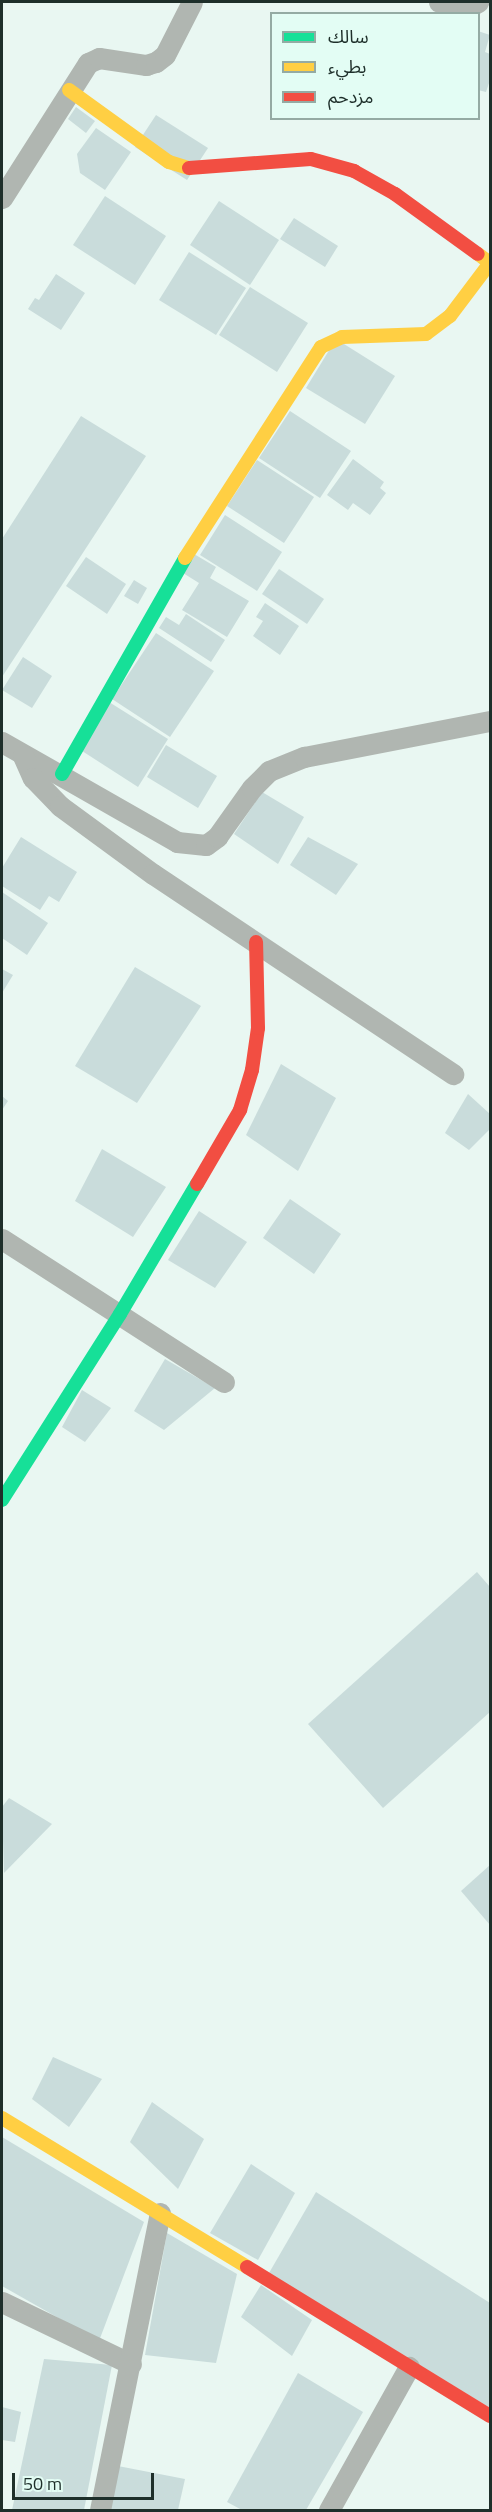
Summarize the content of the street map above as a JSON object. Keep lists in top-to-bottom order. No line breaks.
{"legend":["سالك","بطيء","مزدحم"],"scale_bar":"50 m"}
